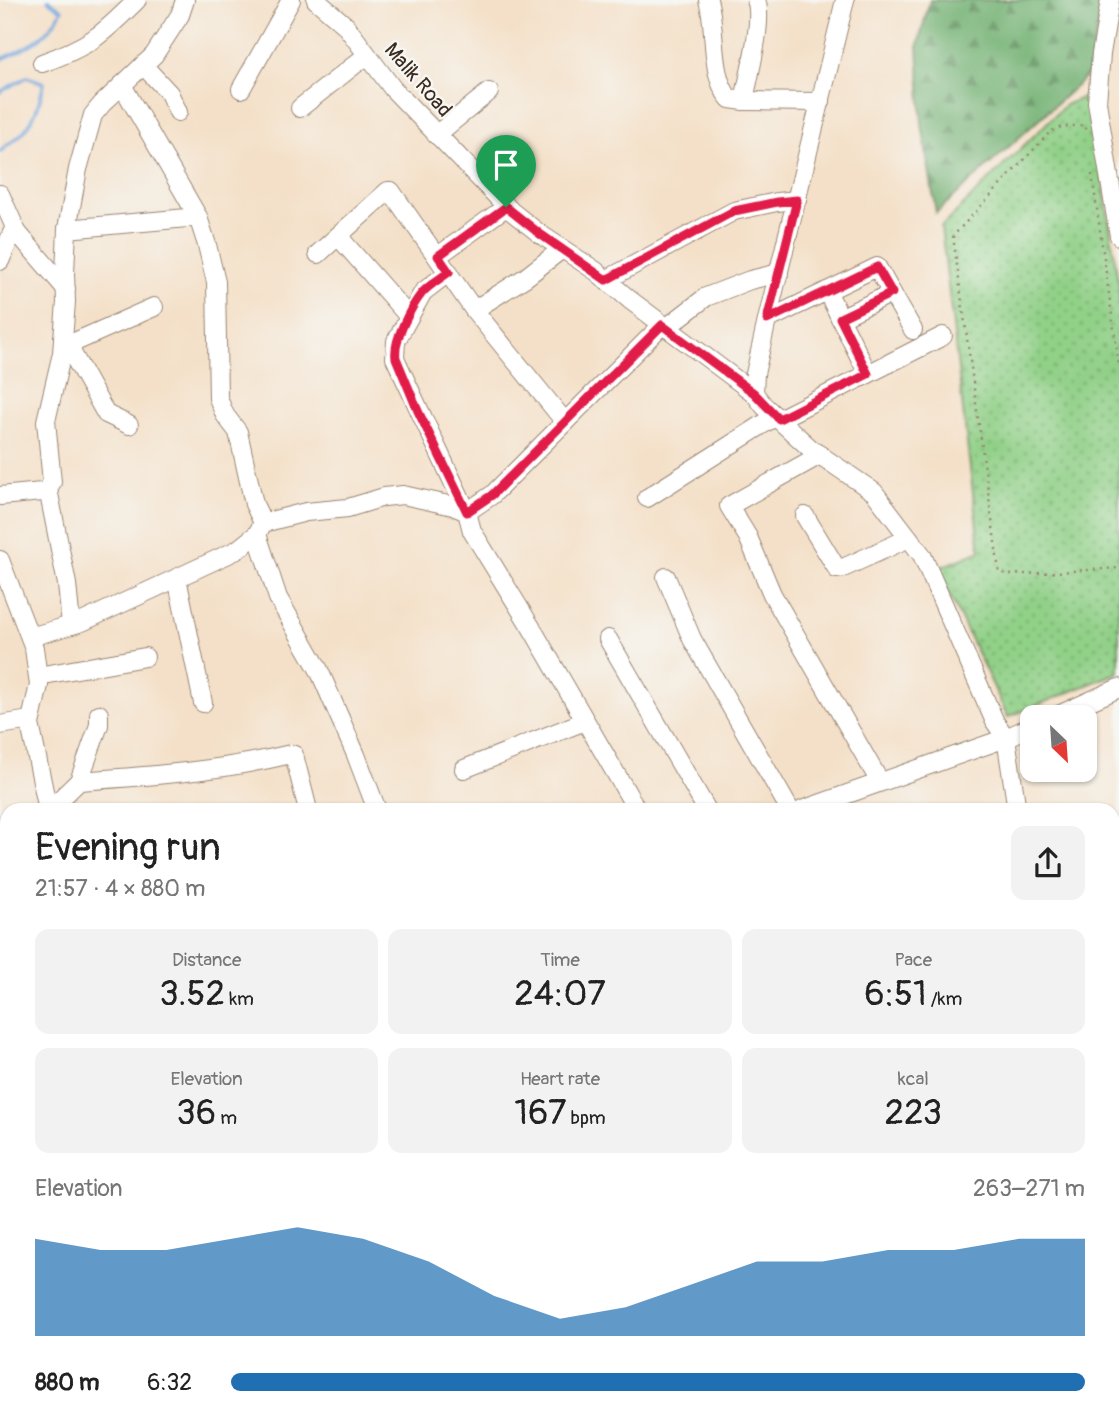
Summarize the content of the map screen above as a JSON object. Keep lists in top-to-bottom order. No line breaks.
{"streets":{"street":["Malik Road"]},"north":"bottom right","page":{"heading":["Evening run","21:57 · 4 × 880 m"],"stats":[["Distance","3.52 km"],["Time","24:07"],["Pace","6:51 /km"],["Elevation","36 m"],["Heart rate","167 bpm"],["kcal","223"]],"chart":["Elevation","263–271 m"],"list":[{"name":"880 m","note":"6:32"}]}}
